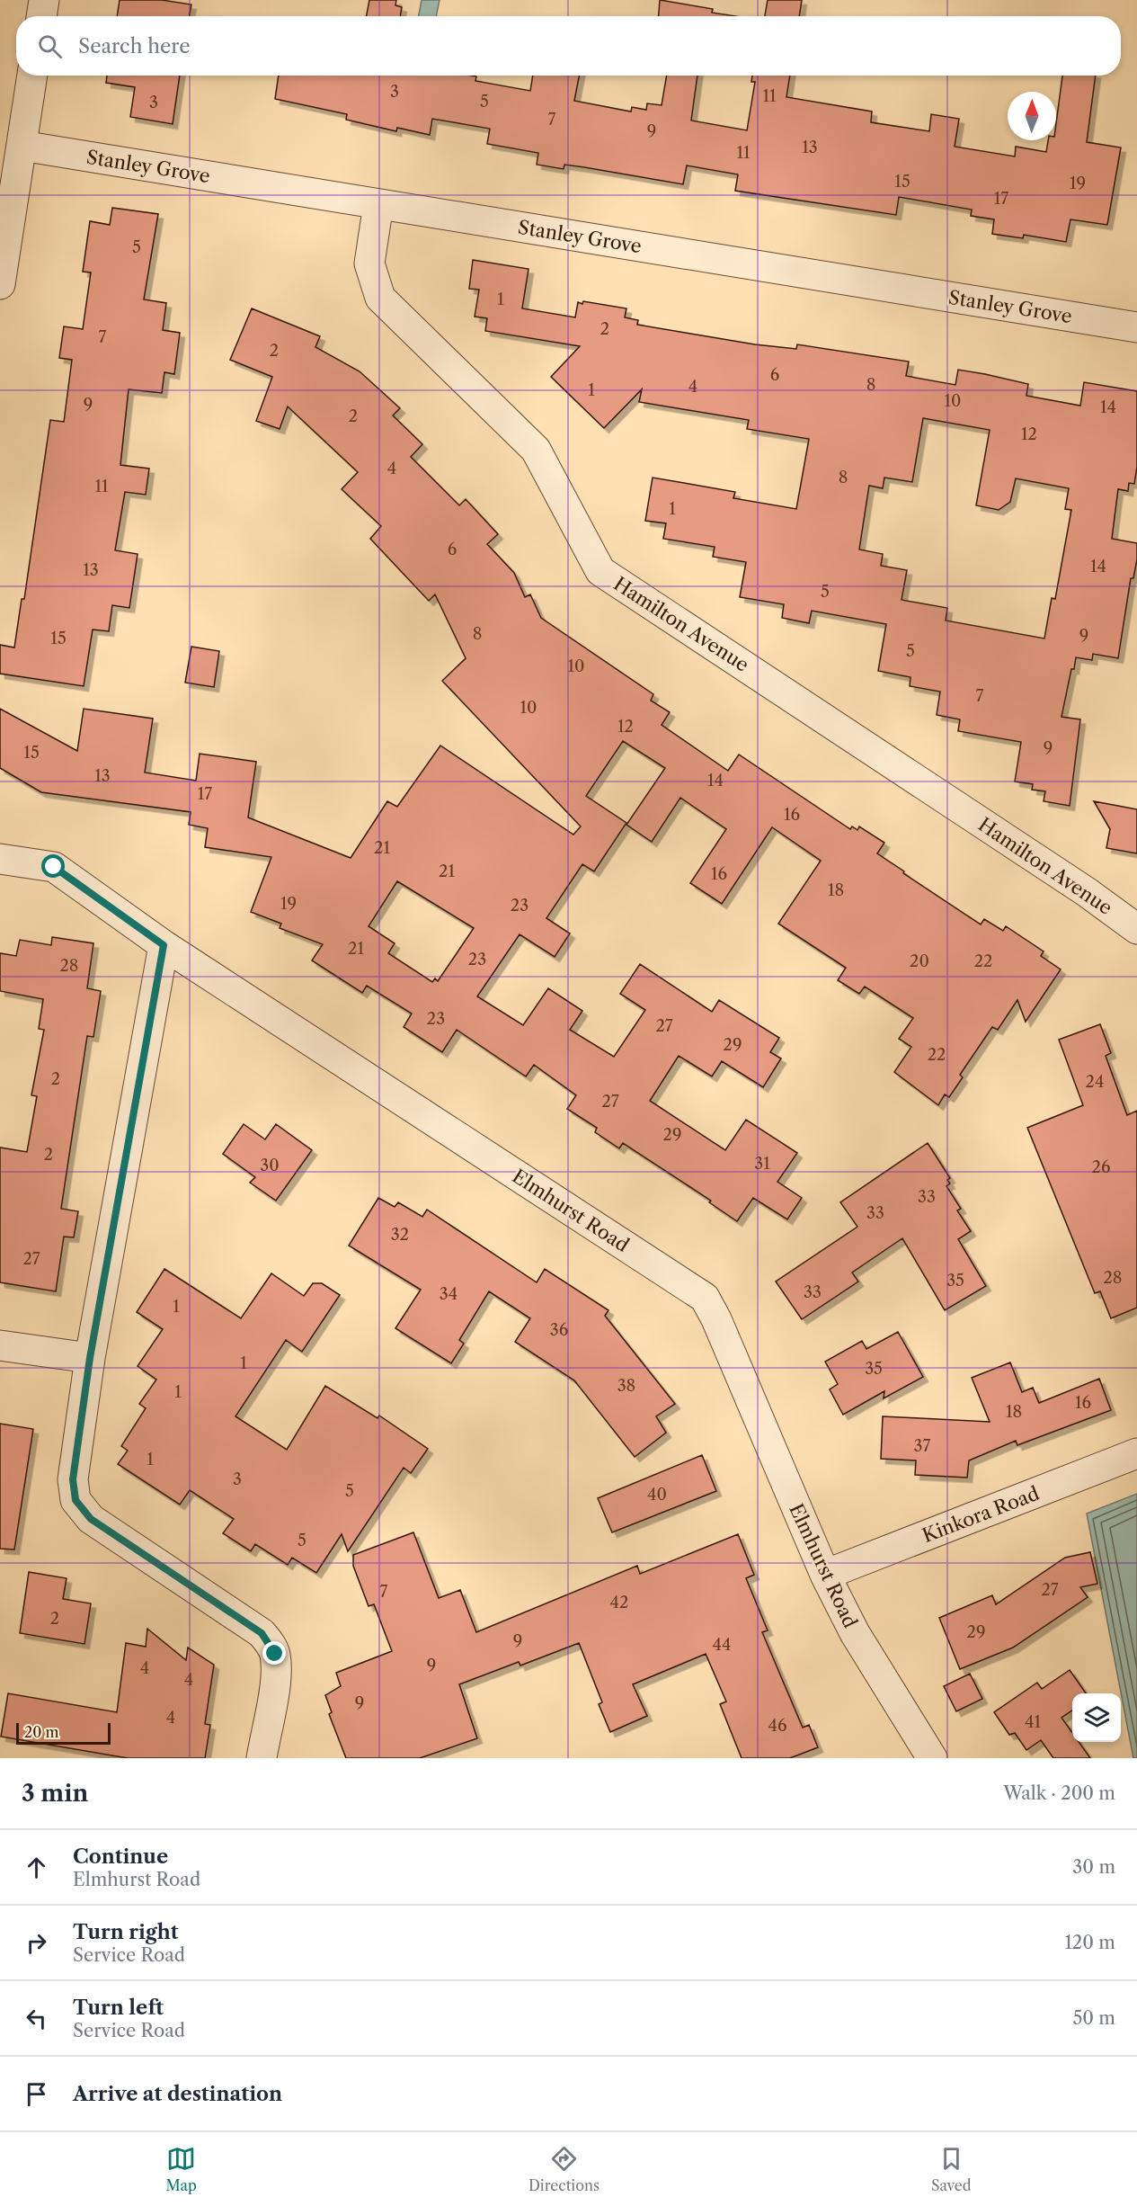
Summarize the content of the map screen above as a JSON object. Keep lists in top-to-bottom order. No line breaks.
{"streets":{"street":["Stanley Grove","Hamilton Avenue","Elmhurst Road","Kinkora Road"]},"crossings":[["Stanley Grove","Hamilton Avenue"],["Elmhurst Road","Kinkora Road"]],"house_numbers":["3","11","5","3","7","9","13","11","15","19","17","5","1","2","7","2","6","8","4","1","10","9","14","2","12","4","8","11","1","6","14","13","5","8","9","15","5","10","7","10","12","9","15","13","14","17","16","21","21","16","18","19","23","21","23","20","22","28","23","27","29","22","2","24","27","29","2","31","30","26","33","33","32","27","28","35","33","34","1","36","1","35","38","1","16","18","37","1","3","5","40","5","27","7","42","2","29","9","44","9","4","4","9","4","41","46"],"scale_bar":"20 m","north":"top","page":{"search":"Search here","scale":"20 m","heading":["3 min","Walk · 200 m"],"list":[["Continue","Elmhurst Road","30 m"],["Turn right","Service Road","120 m"],["Turn left","Service Road","50 m"],"Arrive at destination"],"nav":["Map","Directions","Saved"]}}
